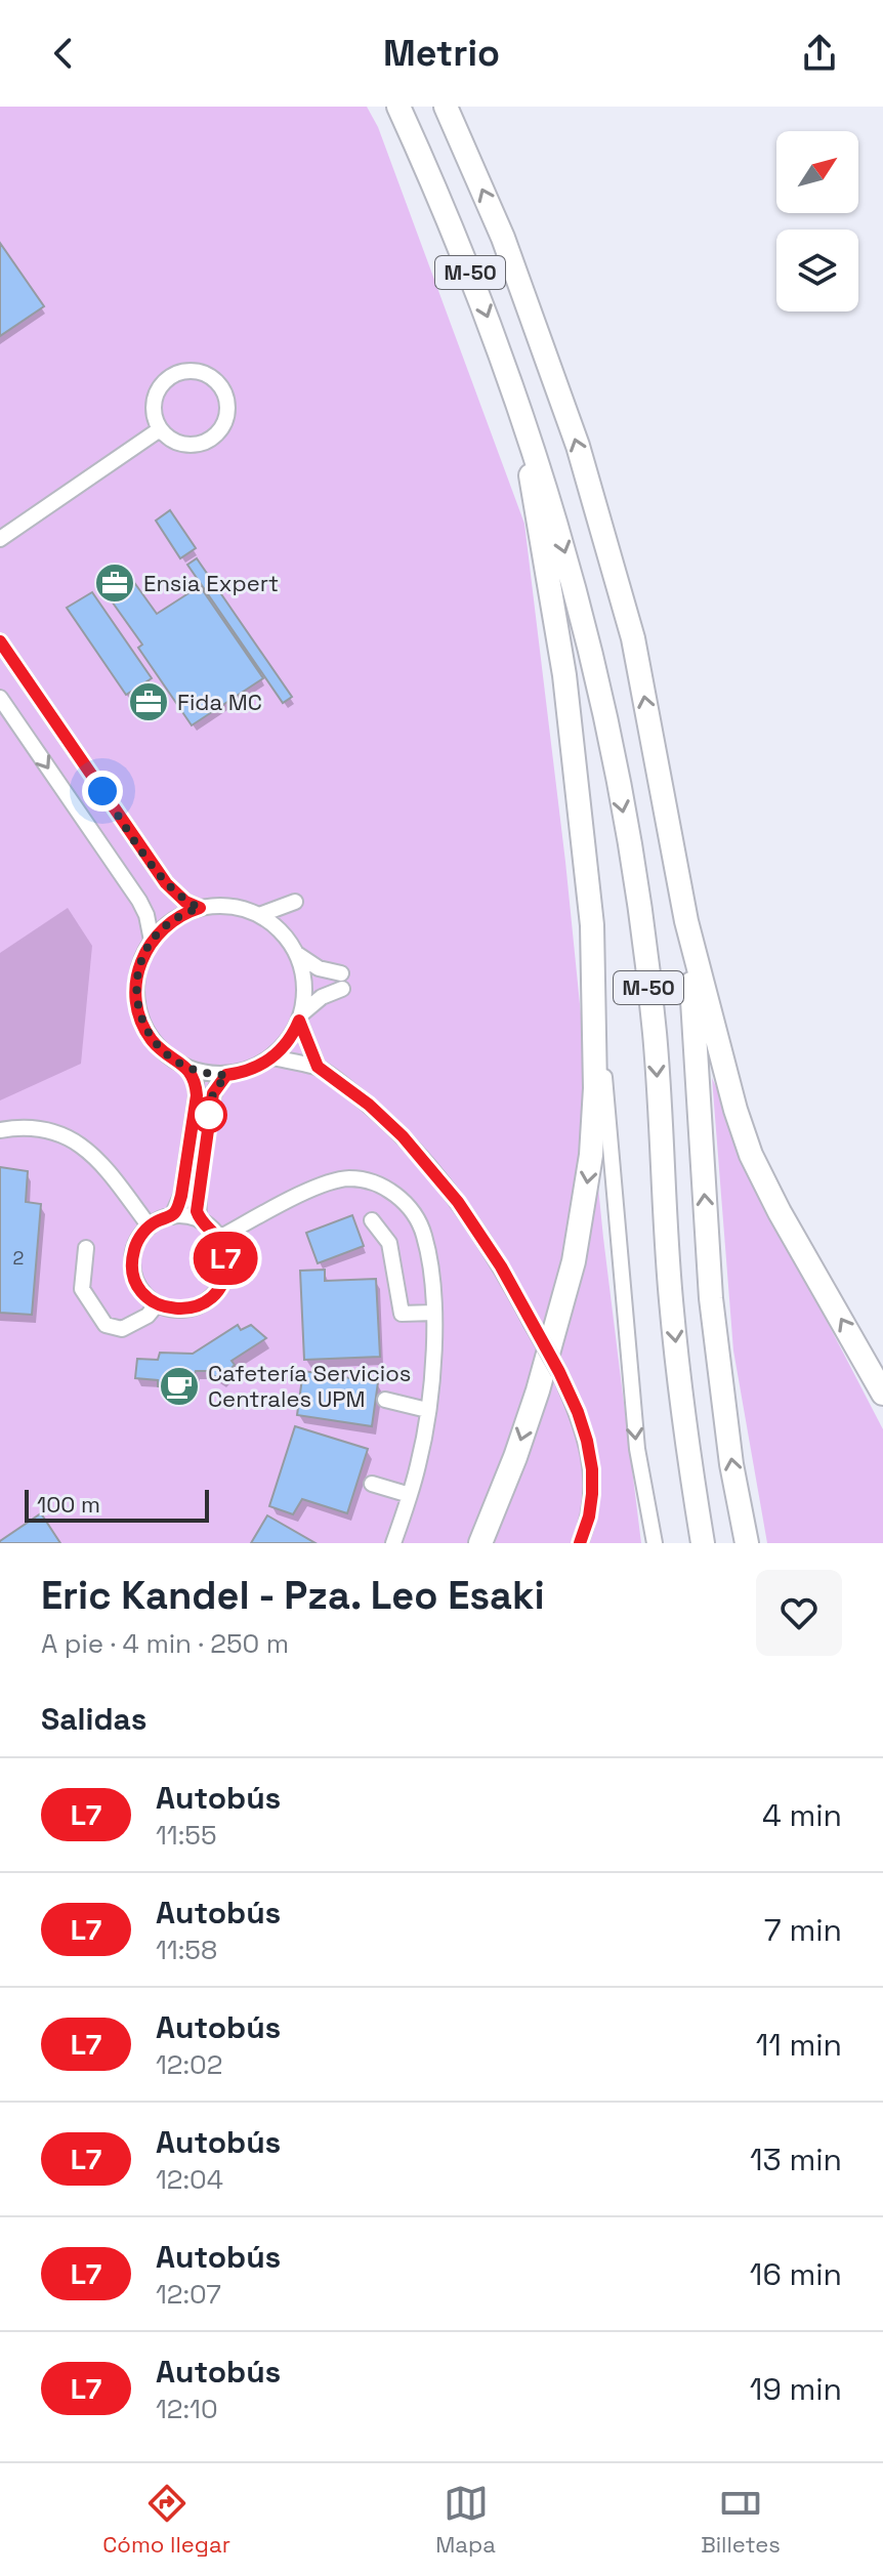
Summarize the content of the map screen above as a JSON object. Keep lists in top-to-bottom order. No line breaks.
{"streets":{"highway":["M-50"]},"places":{"office":["Ensia Expert","Fida MC"],"cafe":["Cafetería Servicios Centrales UPM"]},"lines":["bus line L7"],"house_numbers":["2"],"scale_bar":"100 m","north":"top right","page":{"header":"Metrio","on_map":"L7","scale":"100 m","heading":[["Eric Kandel - Pza. Leo Esaki","A pie · 4 min · 250 m"],"Salidas"],"list":[{"mark":"L7","name":"Autobús","note":"11:55","value":"4 min"},{"mark":"L7","name":"Autobús","note":"11:58","value":"7 min"},{"mark":"L7","name":"Autobús","note":"12:02","value":"11 min"},{"mark":"L7","name":"Autobús","note":"12:04","value":"13 min"},{"mark":"L7","name":"Autobús","note":"12:07","value":"16 min"},{"mark":"L7","name":"Autobús","note":"12:10","value":"19 min"}],"tabs":["Cómo llegar","Mapa","Billetes"]}}
